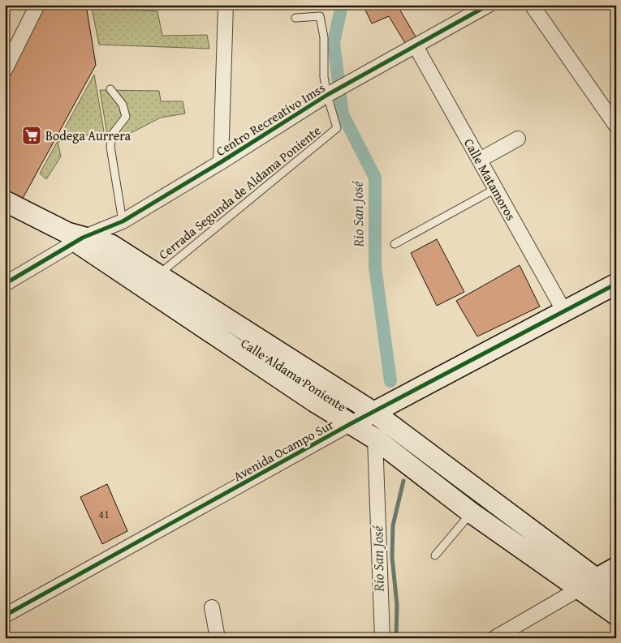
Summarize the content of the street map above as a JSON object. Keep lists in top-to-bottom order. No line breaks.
{"streets":{"main road":["Calle Aldama Poniente","Avenida Ocampo Sur"],"street":["Centro Recreativo Imss","Calle Matamoros"],"lane":["Cerrada Segunda de Aldama Poniente"]},"crossings":[["Centro Recreativo Imss","Calle Matamoros"],["Centro Recreativo Imss","Cerrada Segunda de Aldama Poniente"],["Centro Recreativo Imss","Calle Aldama Poniente"],["Calle Matamoros","Avenida Ocampo Sur"],["Cerrada Segunda de Aldama Poniente","Calle Aldama Poniente"],["Calle Aldama Poniente","Avenida Ocampo Sur"]],"water":["Rio San José"],"places":{"supermarket":["Bodega Aurrera"]},"house_numbers":["41"]}
